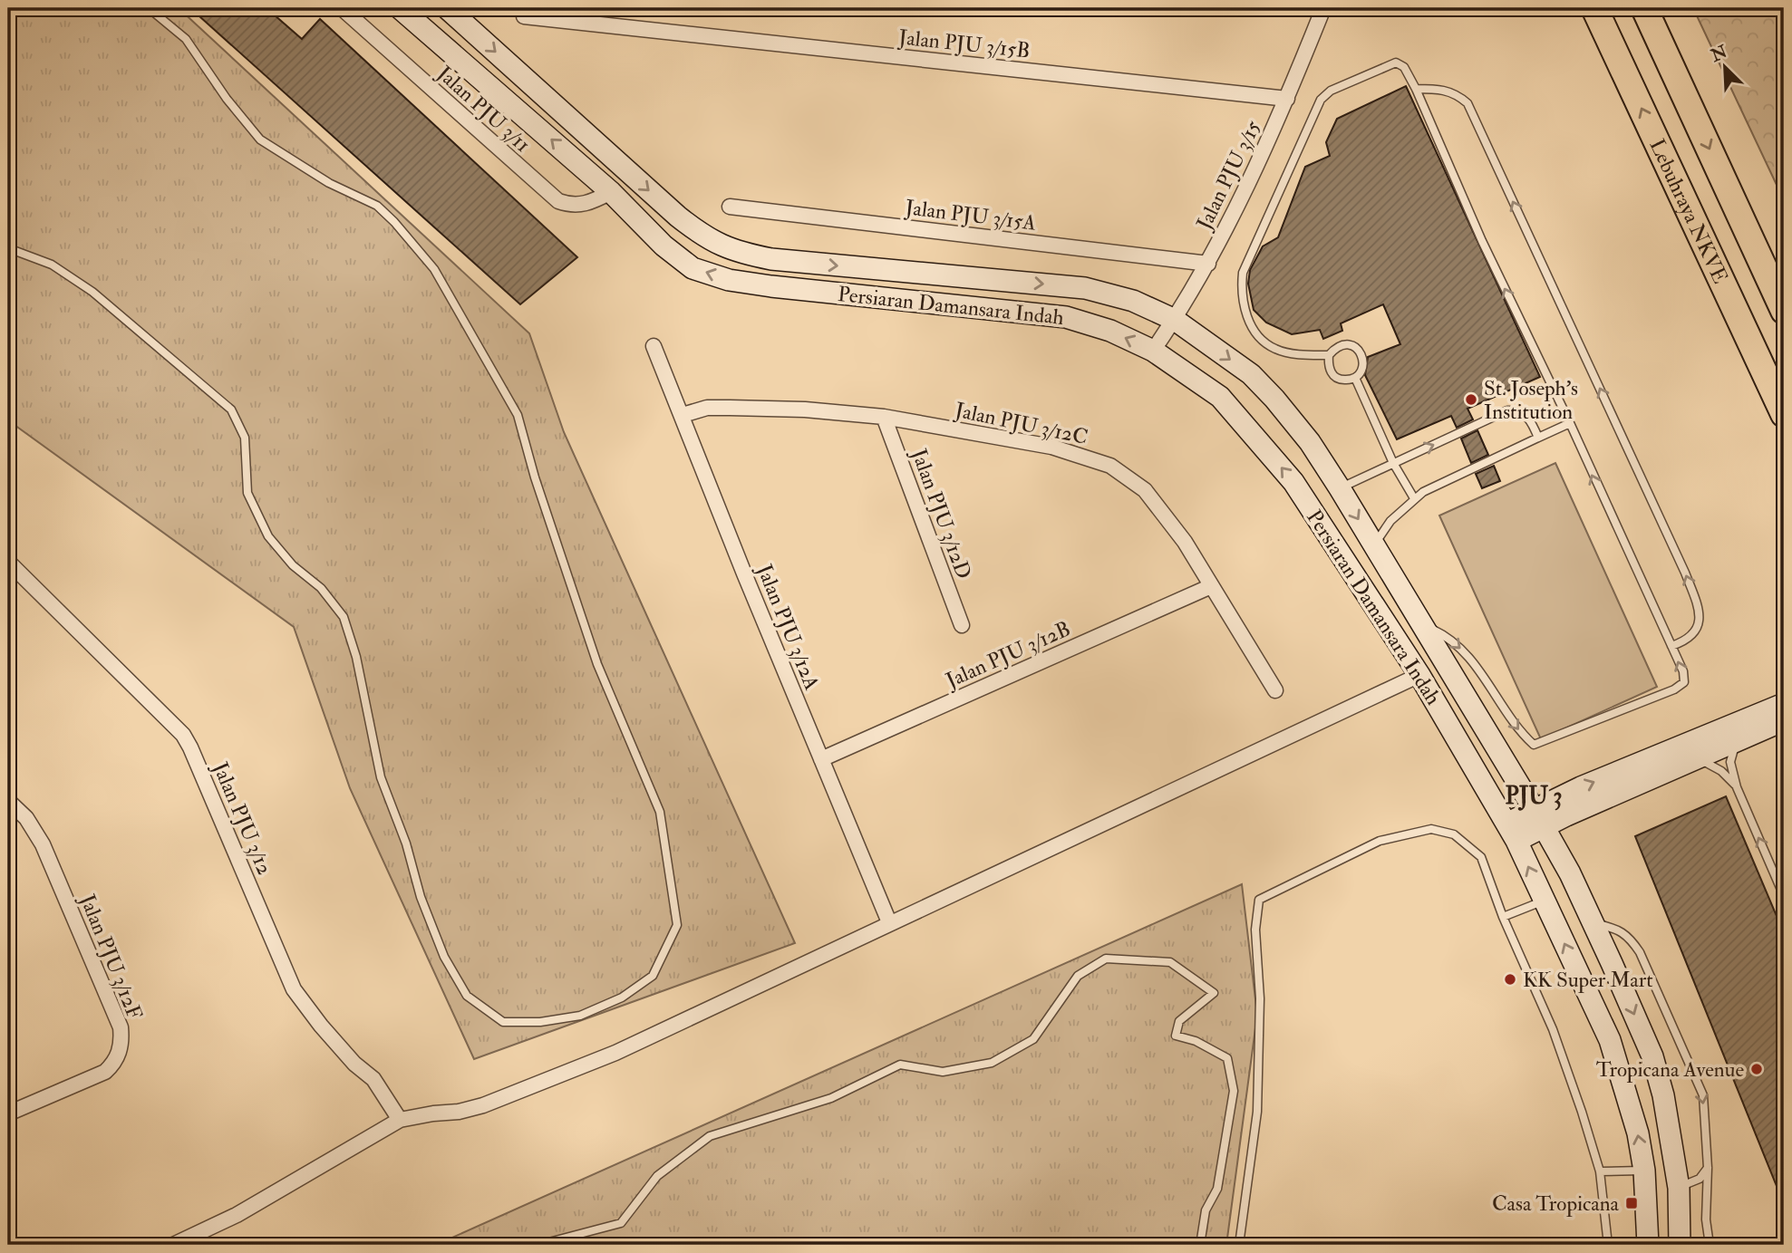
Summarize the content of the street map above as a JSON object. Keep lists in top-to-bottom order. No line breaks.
{"streets":{"highway":["Lebuhraya NKVE"],"main road":["Persiaran Damansara Indah"],"street":["Jalan PJU 3/15B","Jalan PJU 3/11","Jalan PJU 3/15","Jalan PJU 3/15A","Jalan PJU 3/12C","Jalan PJU 3/12D","Jalan PJU 3/12A","Jalan PJU 3/12B","Jalan PJU 3/12","Jalan PJU 3/12F"]},"crossings":[["Jalan PJU 3/15B","Jalan PJU 3/15"],["Jalan PJU 3/11","Persiaran Damansara Indah"],["Jalan PJU 3/15","Jalan PJU 3/15A"],["Jalan PJU 3/15","Persiaran Damansara Indah"],["Jalan PJU 3/12C","Jalan PJU 3/12D"],["Jalan PJU 3/12C","Jalan PJU 3/12A"],["Jalan PJU 3/12C","Jalan PJU 3/12B"],["Jalan PJU 3/12A","Jalan PJU 3/12B"]],"districts":["PJU 3"],"places":{"other":["St. Joseph's Institution","KK Super Mart","Tropicana Avenue"],"transit":["Casa Tropicana"]},"north":"top left"}
